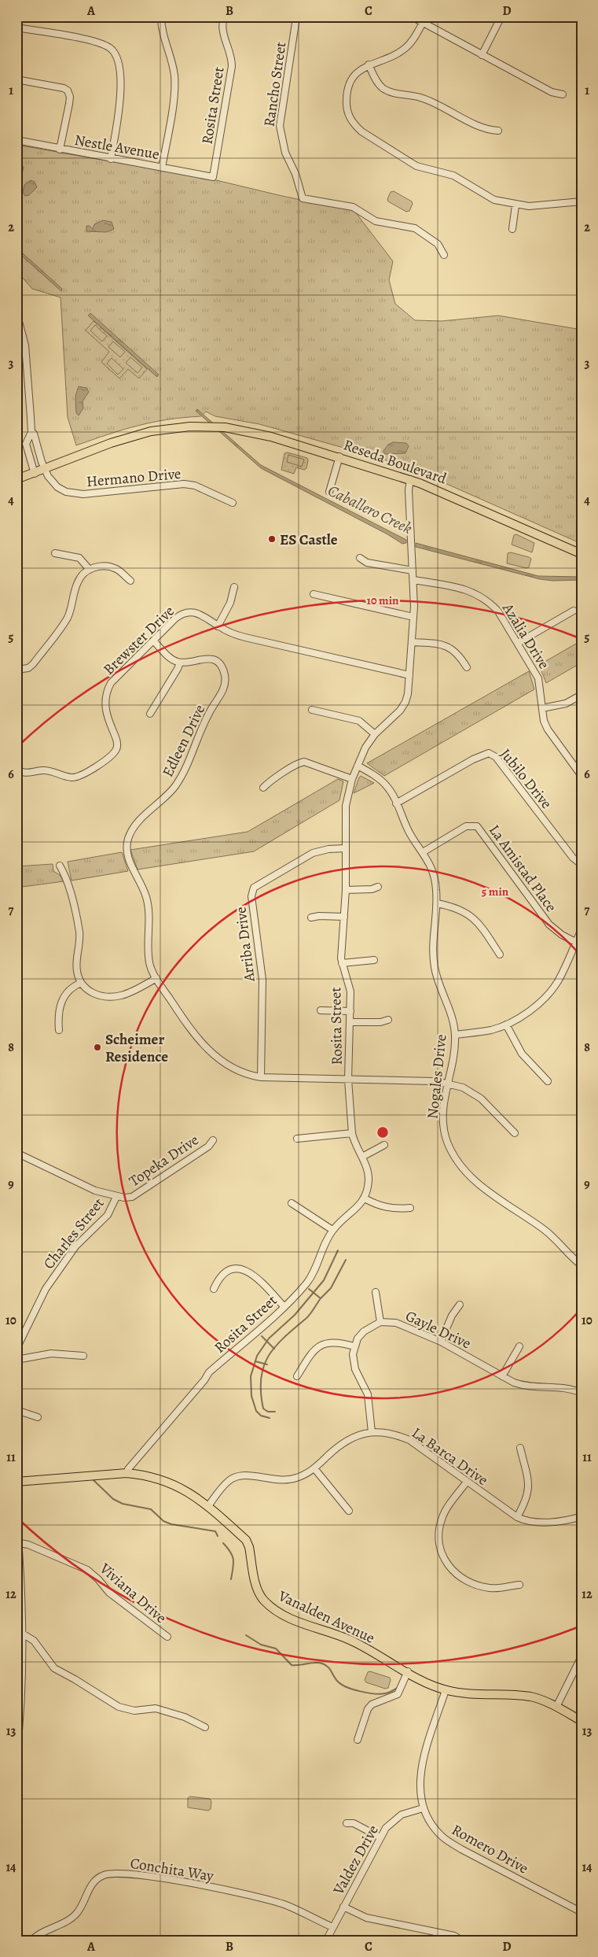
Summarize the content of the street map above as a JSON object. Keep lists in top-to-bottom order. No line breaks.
{"streets":{"main road":["Reseda Boulevard","Vanalden Avenue"],"street":["Rancho Street","Rosita Street","Nestle Avenue","Hermano Drive","Azalia Drive","Brewster Drive","Edleen Drive","Jubilo Drive","La Amistad Place","Arriba Drive","Nogales Drive","Topeka Drive","Charles Street","Gayle Drive","La Barca Drive","Viviana Drive","Romero Drive","Valdez Drive","Conchita Way"]},"crossings":[["Rosita Street","Nestle Avenue"],["Rosita Street","Reseda Boulevard"],["Rosita Street","Azalia Drive"],["Rosita Street","Brewster Drive"],["Rosita Street","Arriba Drive"],["Rosita Street","Nogales Drive"],["Rosita Street","Vanalden Avenue"],["Reseda Boulevard","Hermano Drive"],["Jubilo Drive","Nogales Drive"],["La Amistad Place","Nogales Drive"],["Topeka Drive","Charles Street"],["La Barca Drive","Vanalden Avenue"],["Vanalden Avenue","Romero Drive"],["Romero Drive","Valdez Drive"],["Valdez Drive","Conchita Way"]],"water":["Caballero Creek"],"places":["ES Castle","Scheimer Residence"],"grid":{"columns":["A","B","C","D"],"rows":["1","2","3","4","5","6","7","8","9","10","11","12","13","14"]},"rings":["10 min","5 min"]}
